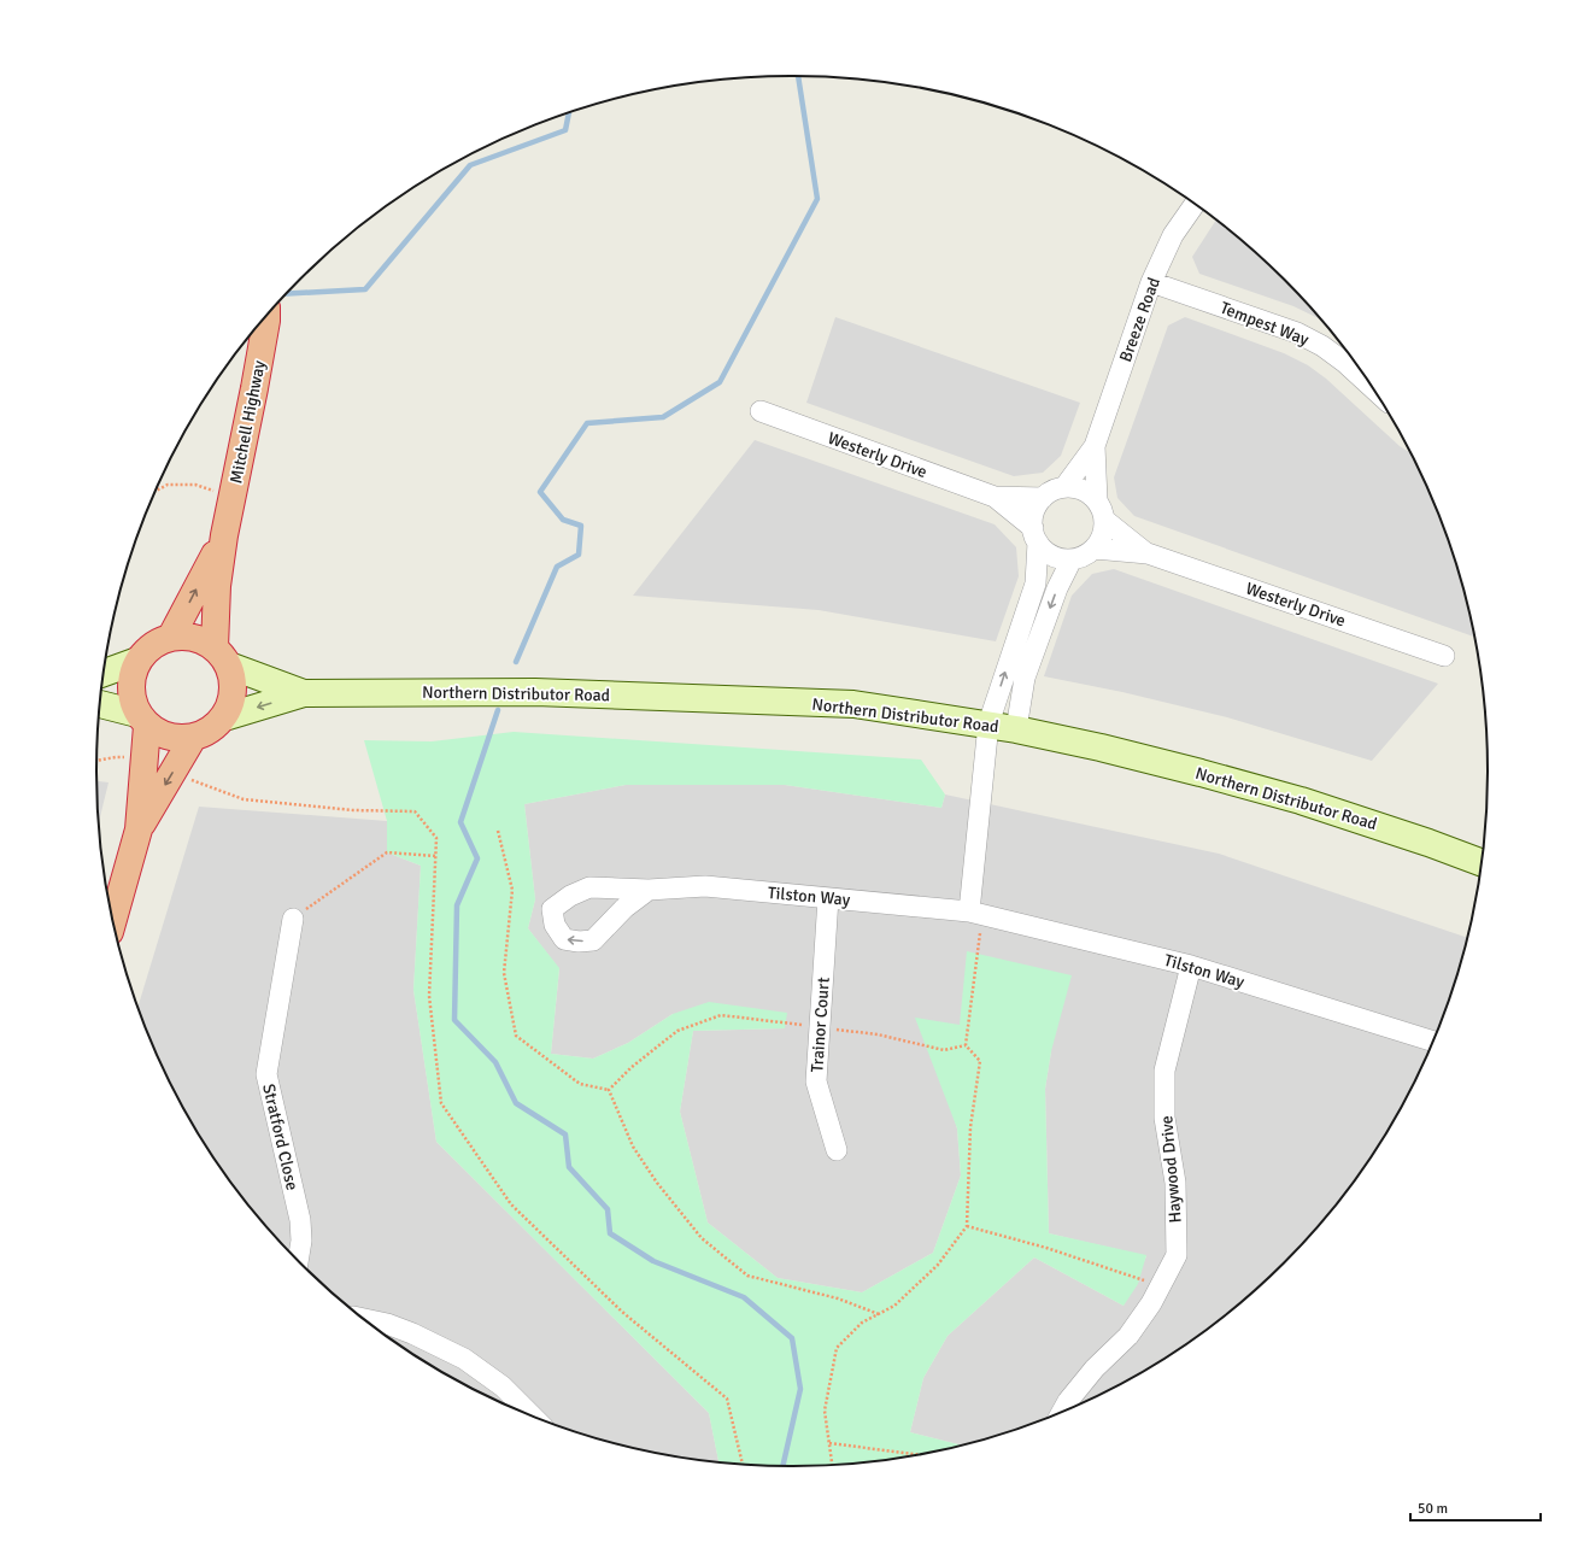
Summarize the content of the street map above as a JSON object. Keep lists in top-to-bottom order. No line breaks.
{"streets":{"highway":["Mitchell Highway"],"main road":["Northern Distributor Road"],"street":["Breeze Road","Tempest Way","Westerly Drive","Tilston Way","Trainor Court","Stratford Close","Haywood Drive"]},"crossings":[["Breeze Road","Tempest Way"],["Breeze Road","Westerly Drive"],["Mitchell Highway","Northern Distributor Road"],["Tilston Way","Trainor Court"],["Tilston Way","Haywood Drive"]],"scale_bar":"50 m"}
